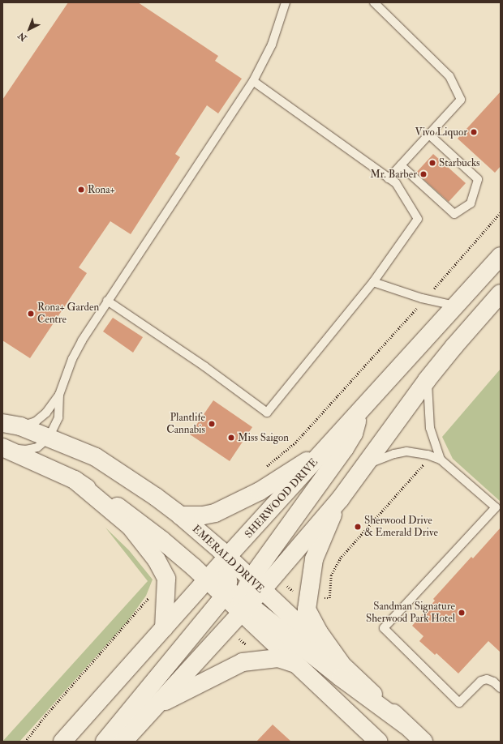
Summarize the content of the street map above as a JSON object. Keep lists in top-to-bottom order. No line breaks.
{"streets":{"main road":["SHERWOOD DRIVE","EMERALD DRIVE"]},"crossings":[["SHERWOOD DRIVE","EMERALD DRIVE"]],"places":["Vivo Liquor","Starbucks","Mr. Barber","Rona+","Rona+ Garden Centre","Plantlife Cannabis","Miss Saigon","Sherwood Drive & Emerald Drive","Sandman Signature Sherwood Park Hotel"],"north":"bottom left"}
